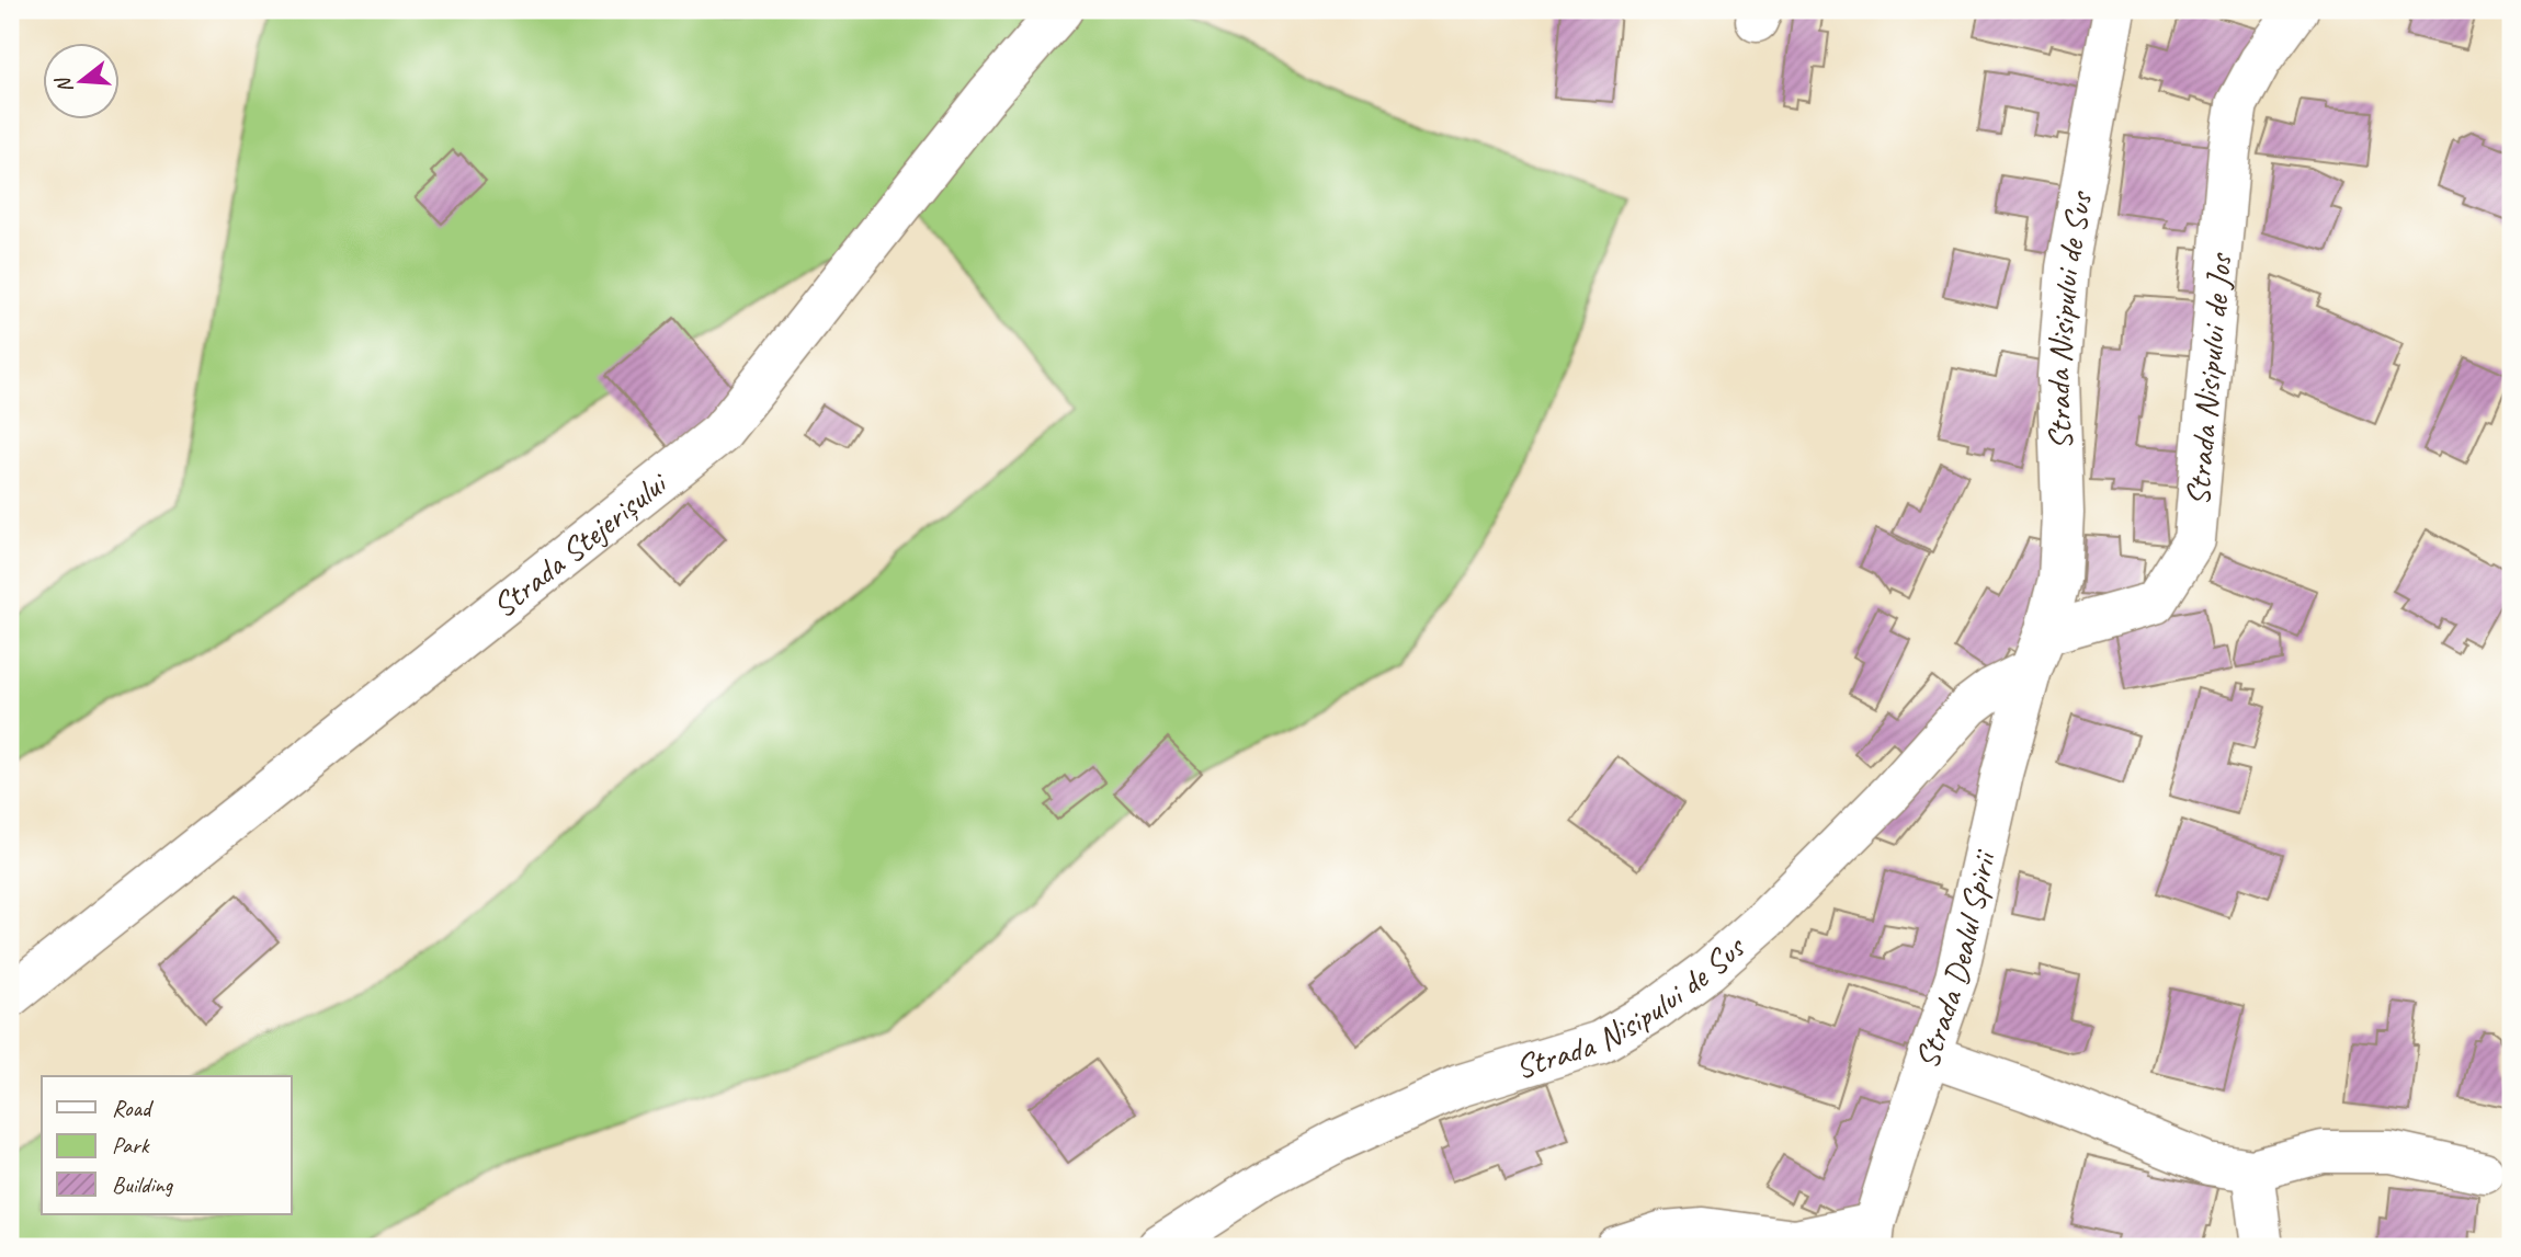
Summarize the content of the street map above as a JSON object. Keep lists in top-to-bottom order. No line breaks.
{"streets":{"street":["Strada Nisipului de Sus","Strada Nisipului de Jos","Strada Stejerișului","Strada Dealul Spirii"]},"crossings":[["Strada Nisipului de Sus","Strada Nisipului de Jos"],["Strada Nisipului de Sus","Strada Dealul Spirii"],["Strada Nisipului de Jos","Strada Dealul Spirii"]],"legend":["Road","Park","Building"],"north":"left"}
